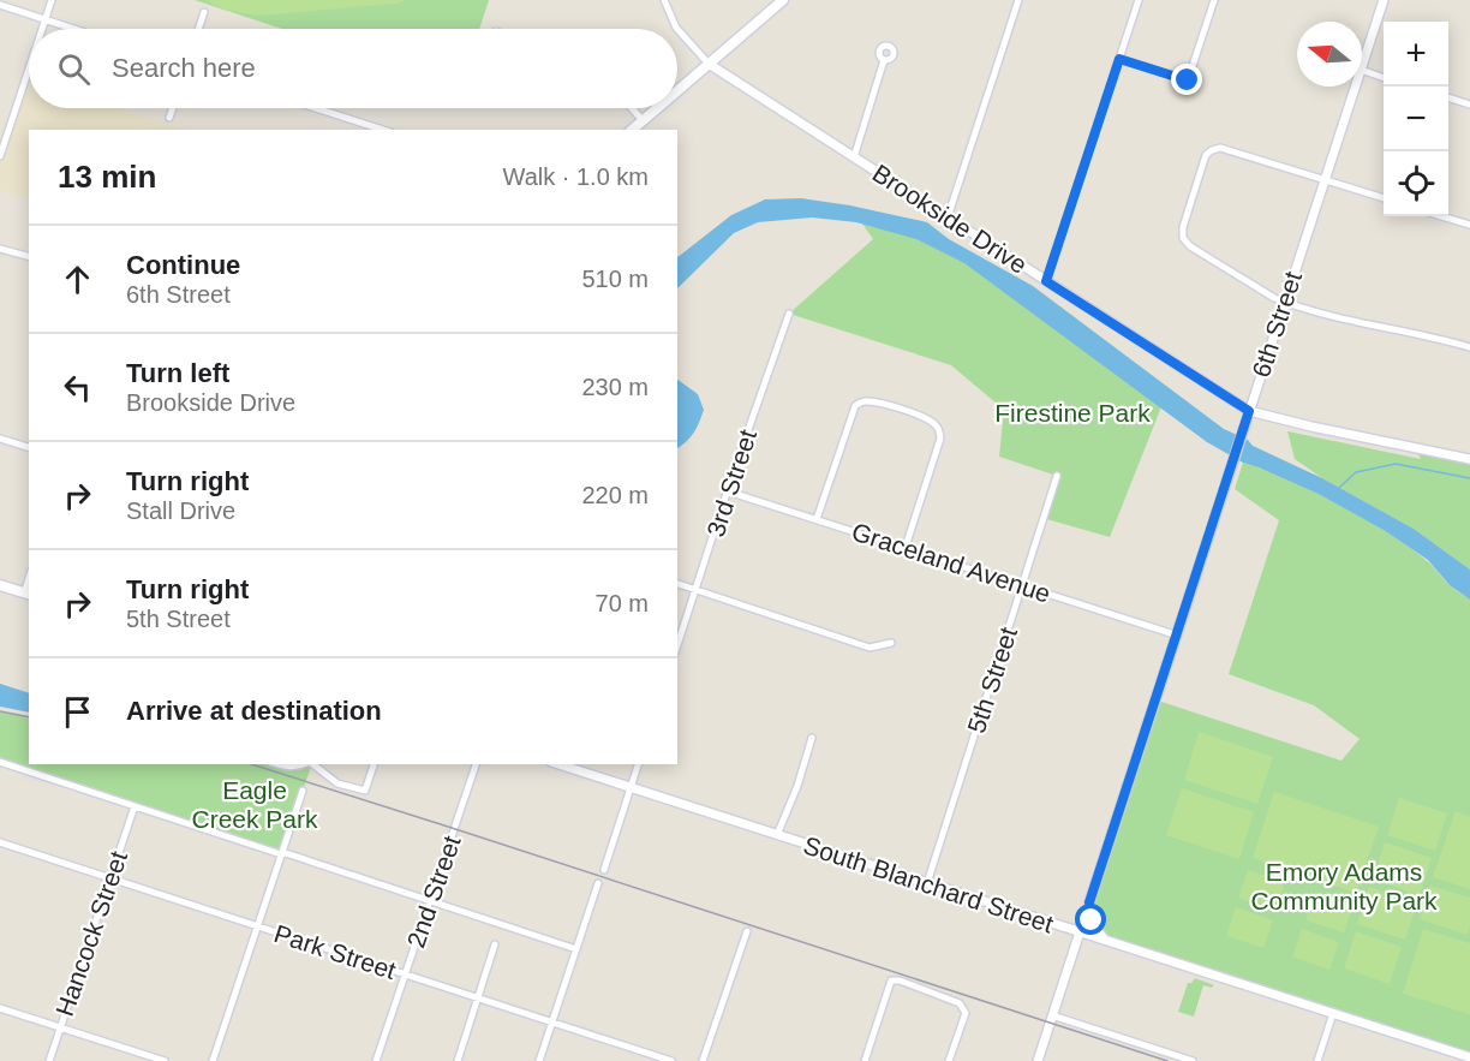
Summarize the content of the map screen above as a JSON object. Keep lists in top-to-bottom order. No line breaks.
{"streets":{"street":["Brookside Drive","6th Street","3rd Street","Graceland Avenue","5th Street","South Blanchard Street","2nd Street","Hancock Street","Park Street"]},"crossings":[["Brookside Drive","6th Street"],["6th Street","Graceland Avenue"],["6th Street","South Blanchard Street"],["3rd Street","Graceland Avenue"],["Graceland Avenue","5th Street"],["5th Street","South Blanchard Street"],["2nd Street","Park Street"],["Hancock Street","Park Street"]],"parks":["Firestine Park","Eagle Creek Park","Emory Adams Community Park"],"north":"left","page":{"map_buttons":["+","−"],"search":"Search here","heading":["13 min","Walk · 1.0 km"],"list":[["Continue","6th Street","510 m"],["Turn left","Brookside Drive","230 m"],["Turn right","Stall Drive","220 m"],["Turn right","5th Street","70 m"],"Arrive at destination"]}}
